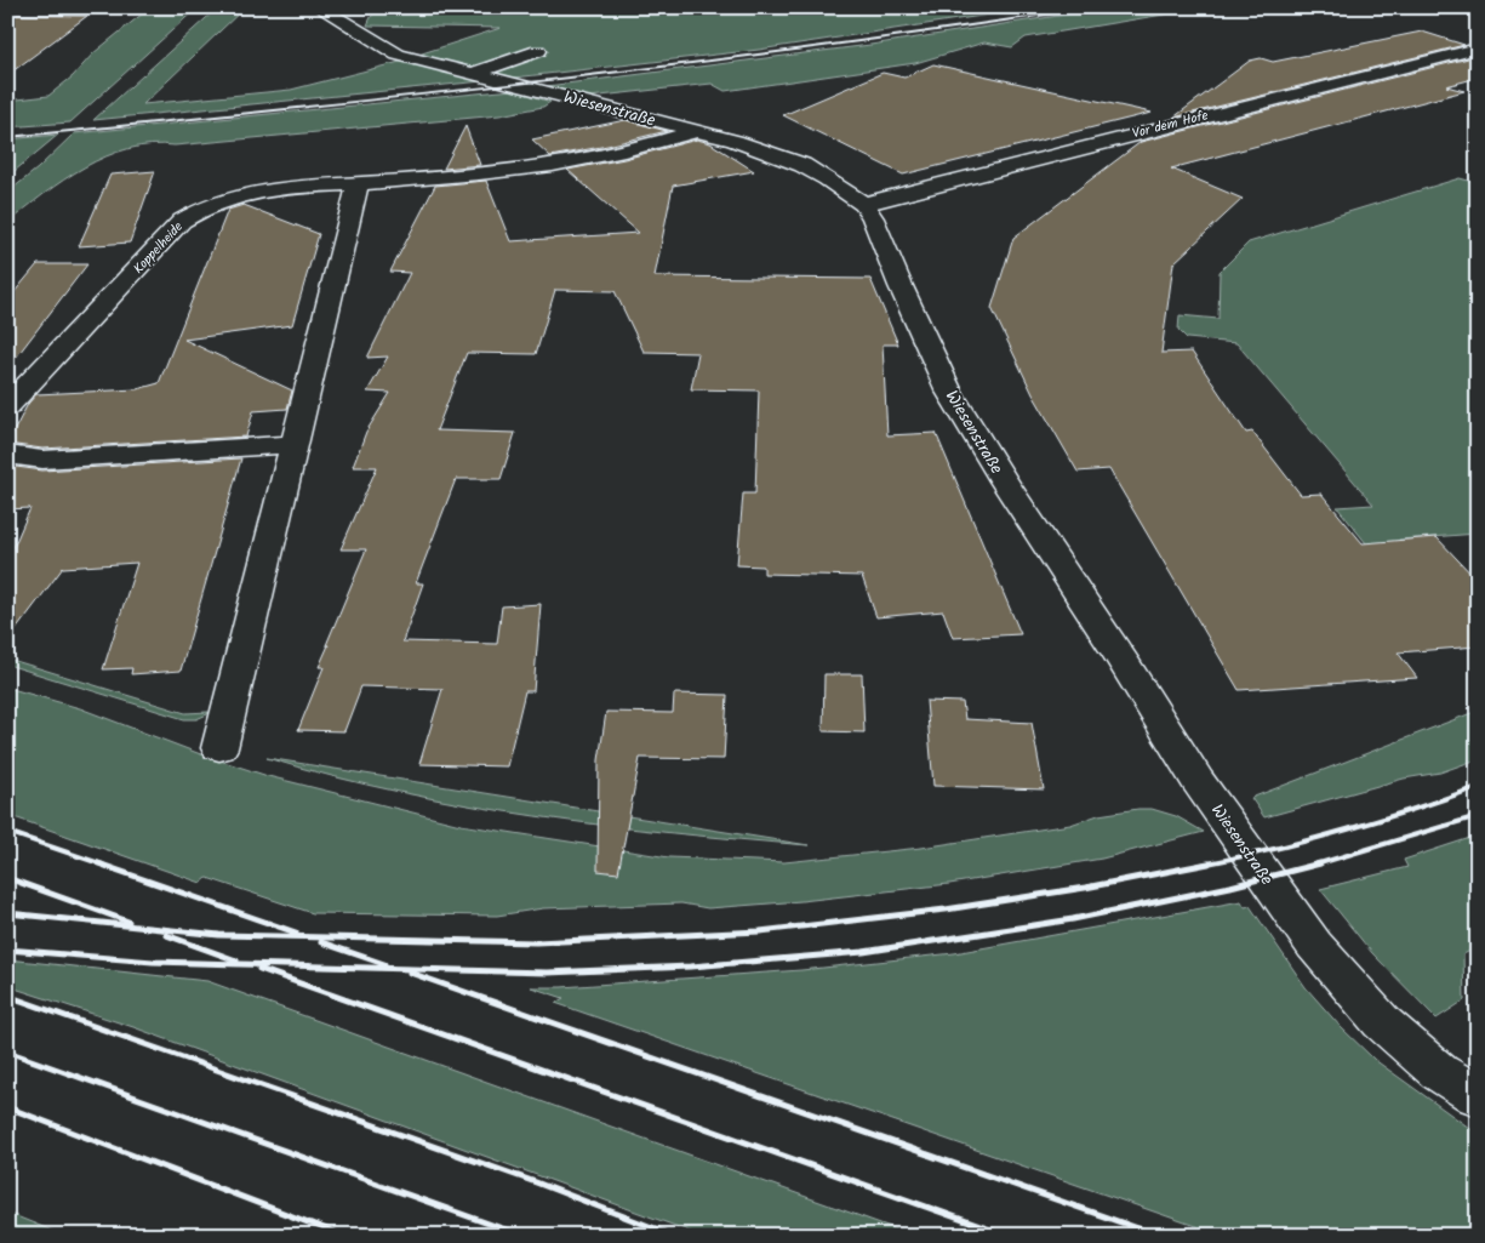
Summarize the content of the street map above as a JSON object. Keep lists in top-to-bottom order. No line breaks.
{"streets":{"street":["Wiesenstraße","Vor dem Hofe","Koppelheide"]},"crossings":[["Wiesenstraße","Vor dem Hofe"],["Wiesenstraße","Koppelheide"]]}
